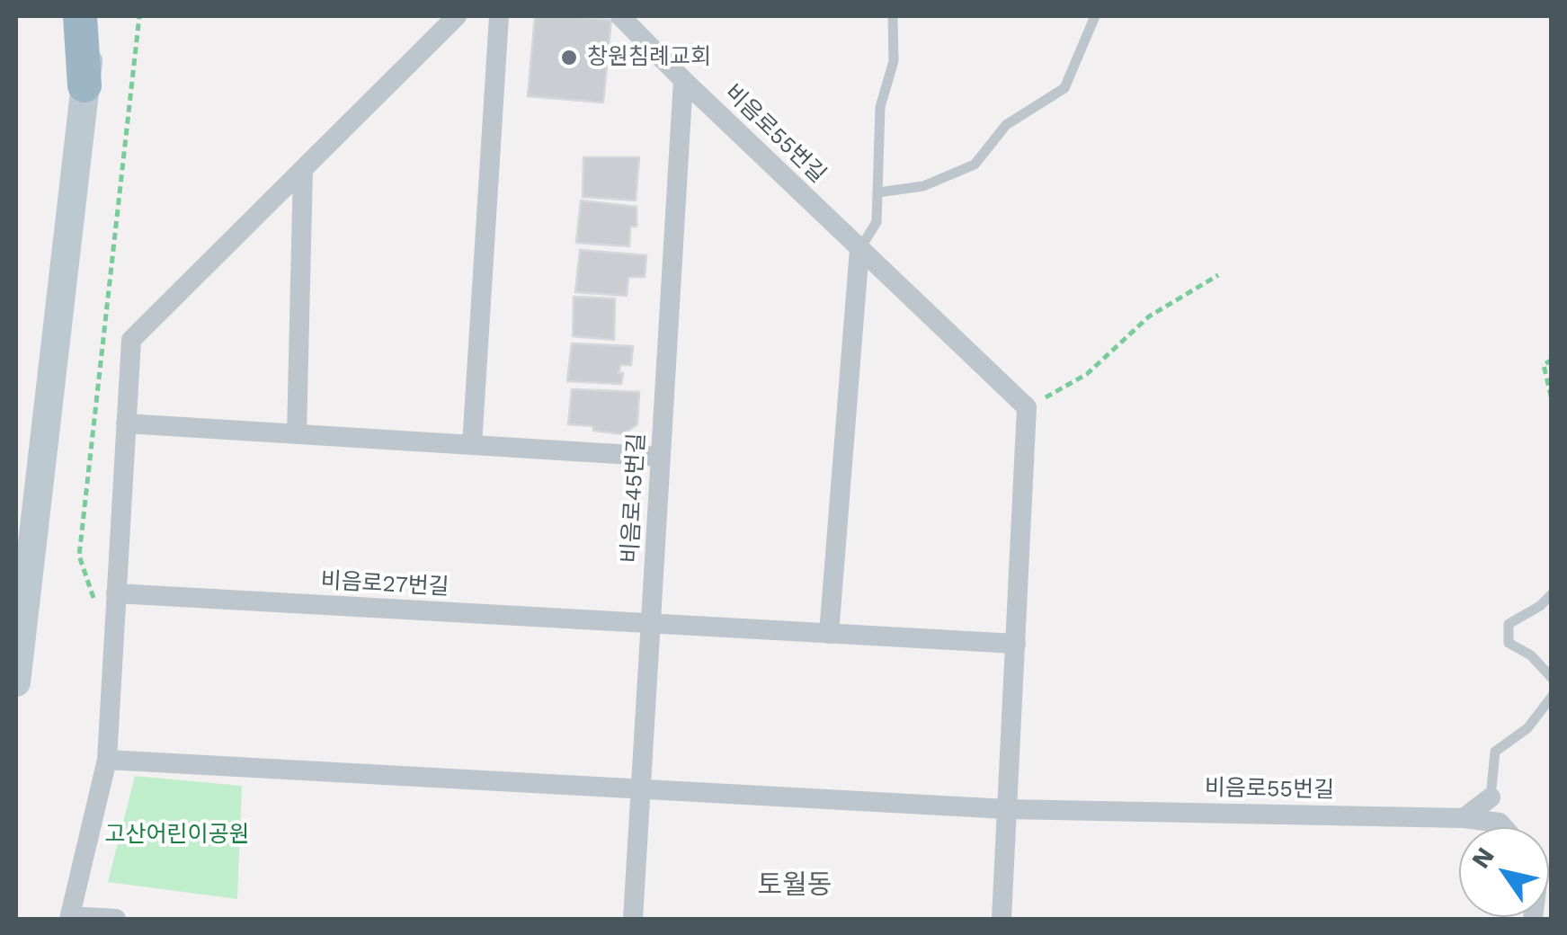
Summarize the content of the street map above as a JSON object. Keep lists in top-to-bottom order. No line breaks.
{"streets":{"street":["비음로55번길","비음로45번길","비음로27번길"]},"crossings":[["비음로55번길","비음로45번길"],["비음로45번길","비음로27번길"]],"districts":["토월동"],"parks":["고산어린이공원"],"places":["창원침례교회"],"north":"top left"}
